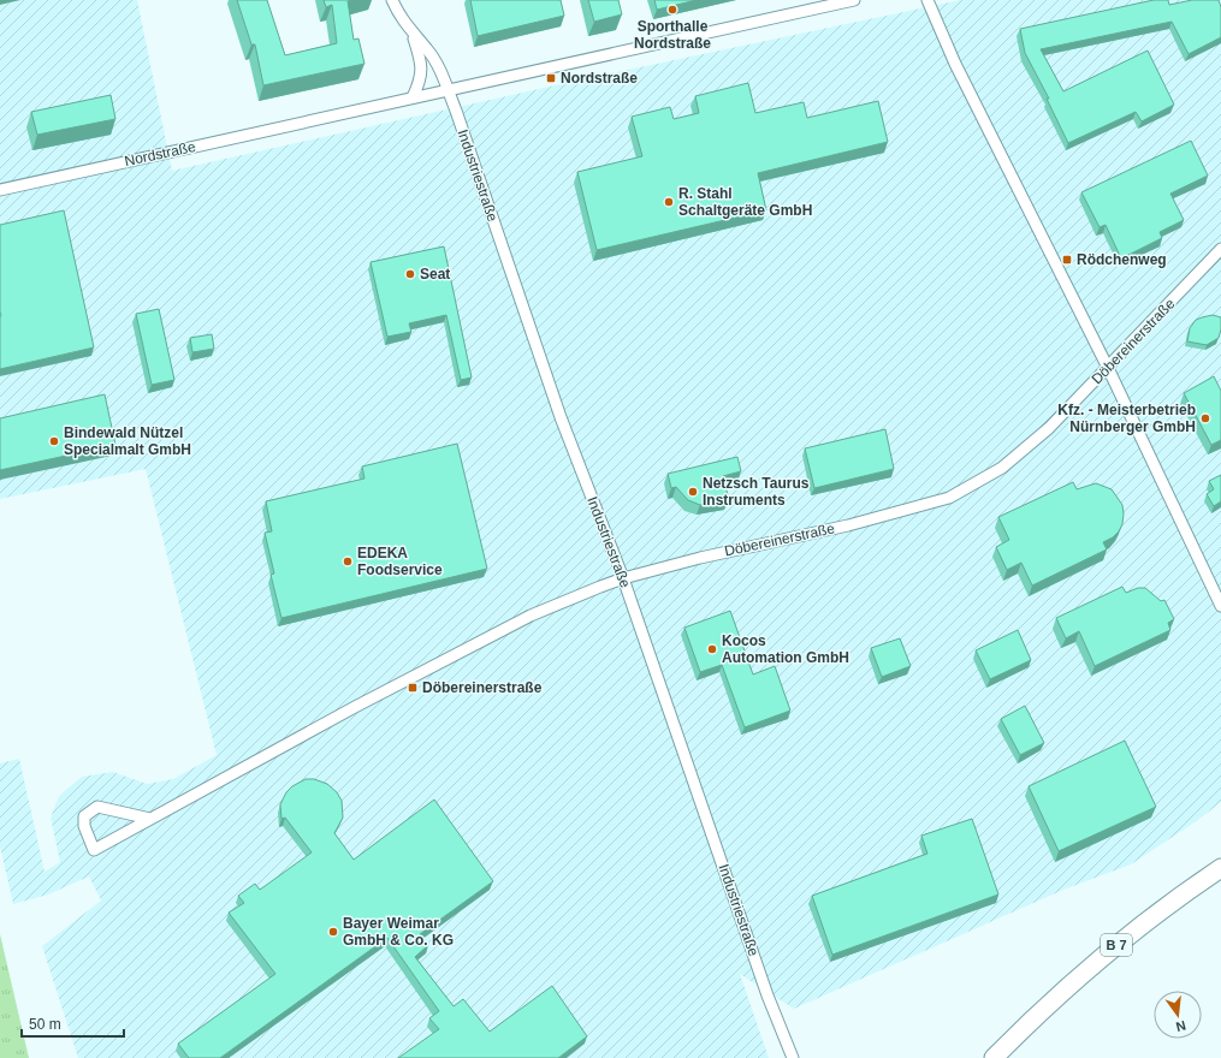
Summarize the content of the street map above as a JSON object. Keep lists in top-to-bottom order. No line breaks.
{"streets":{"main road":["B 7"],"street":["Nordstraße","Industriestraße","Döbereinerstraße"]},"crossings":[["Nordstraße","Industriestraße"],["Industriestraße","Döbereinerstraße"]],"places":{"other":["Sporthalle Nordstraße","R. Stahl Schaltgeräte GmbH","Seat","Kfz. - Meisterbetrieb Nürnberger GmbH","Bindewald Nützel Specialmalt GmbH","Netzsch Taurus Instruments","EDEKA Foodservice","Kocos Automation GmbH","Bayer Weimar GmbH & Co. KG"],"transit":["Nordstraße","Rödchenweg","Döbereinerstraße"]},"scale_bar":"50 m","north":"bottom"}
